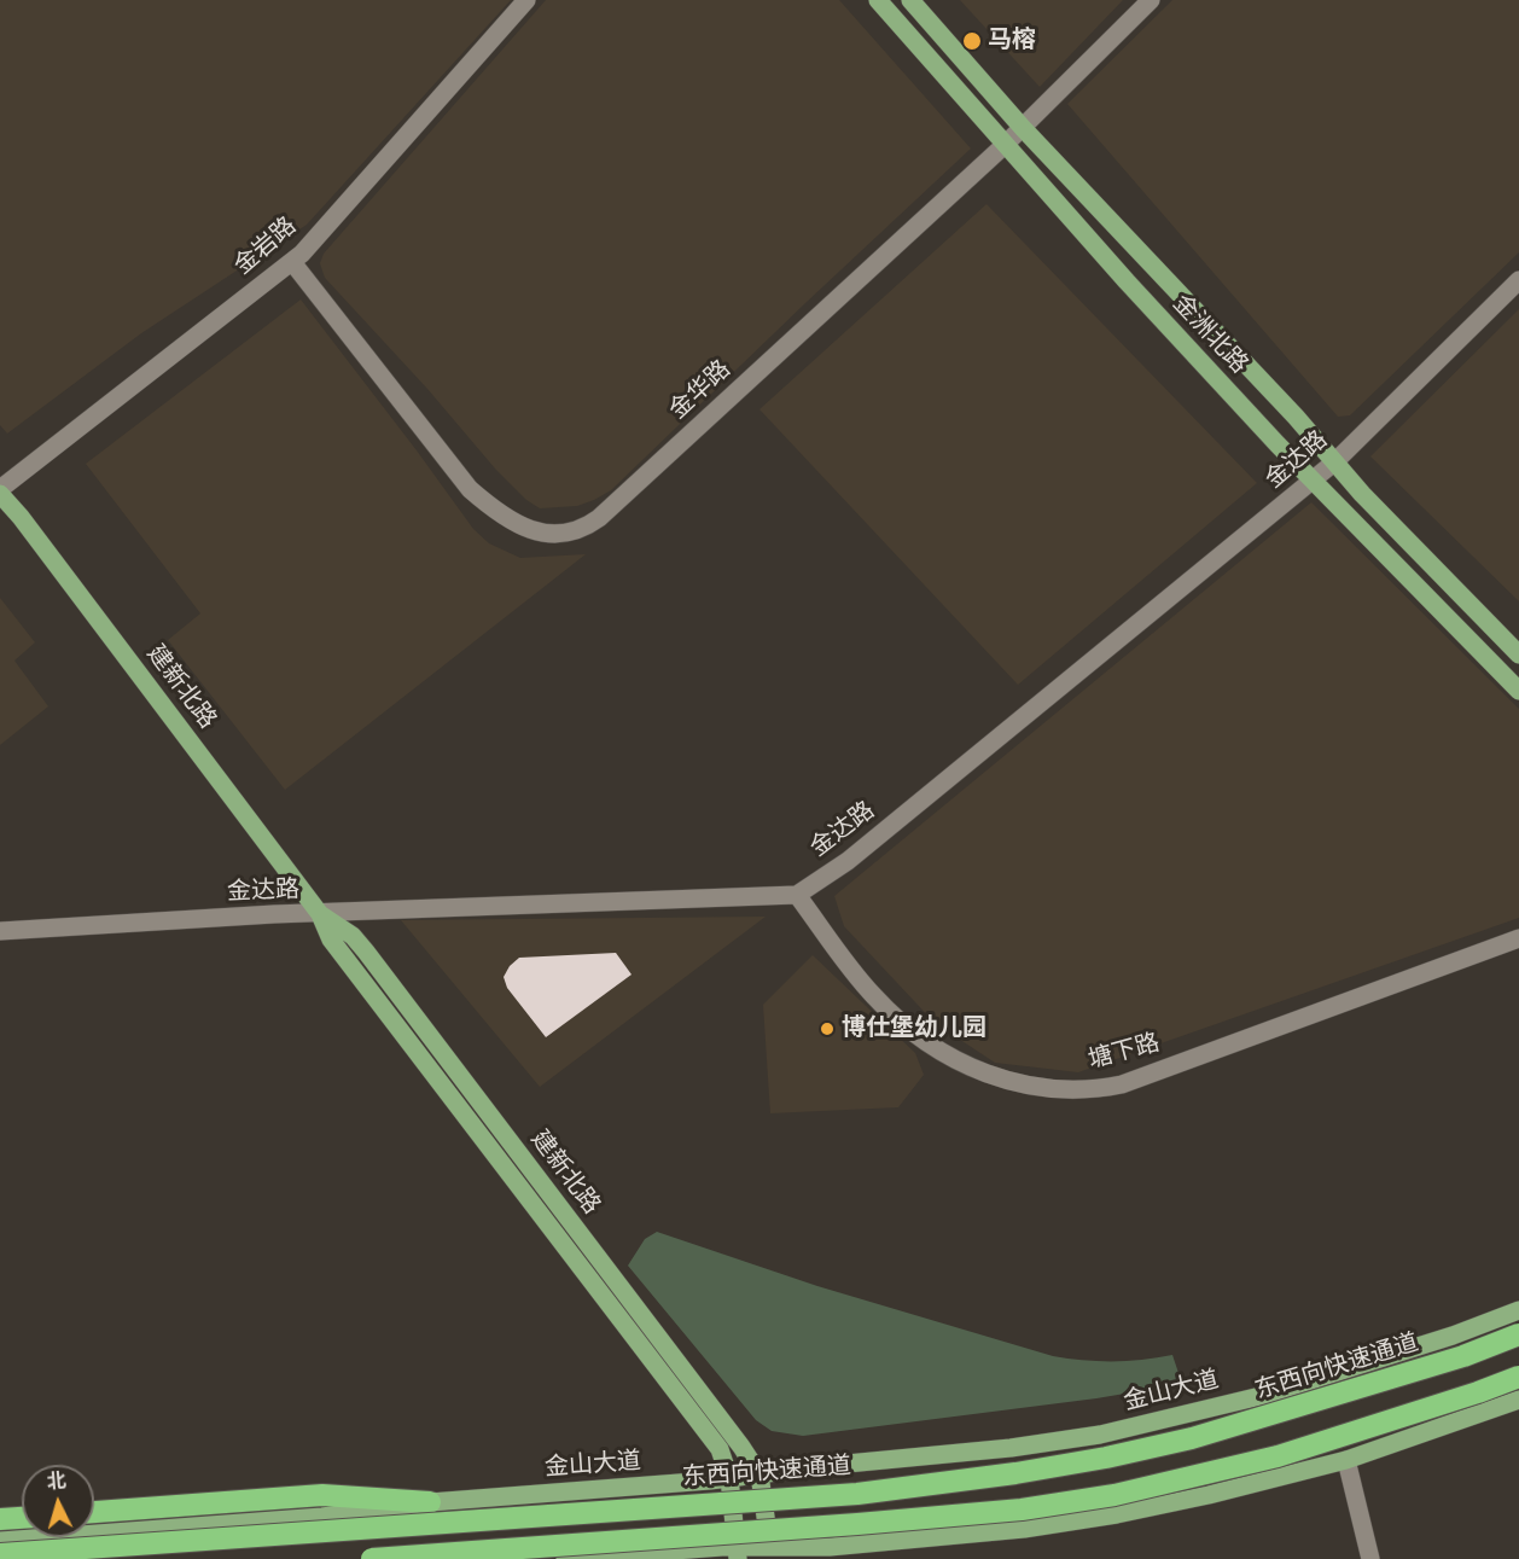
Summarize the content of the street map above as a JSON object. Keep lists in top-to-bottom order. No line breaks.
{"streets":{"highway":["东西向快速通道"],"main road":["金洲北路","建新北路","金山大道"],"street":["金岩路","金华路","金达路","塘下路"]},"crossings":[["金岩路","金华路"],["金岩路","建新北路"],["金洲北路","金华路"],["金洲北路","金达路"],["金达路","建新北路"],["金达路","塘下路"],["建新北路","金山大道"]],"places":["马榕","博仕堡幼儿园"],"north":"top"}
